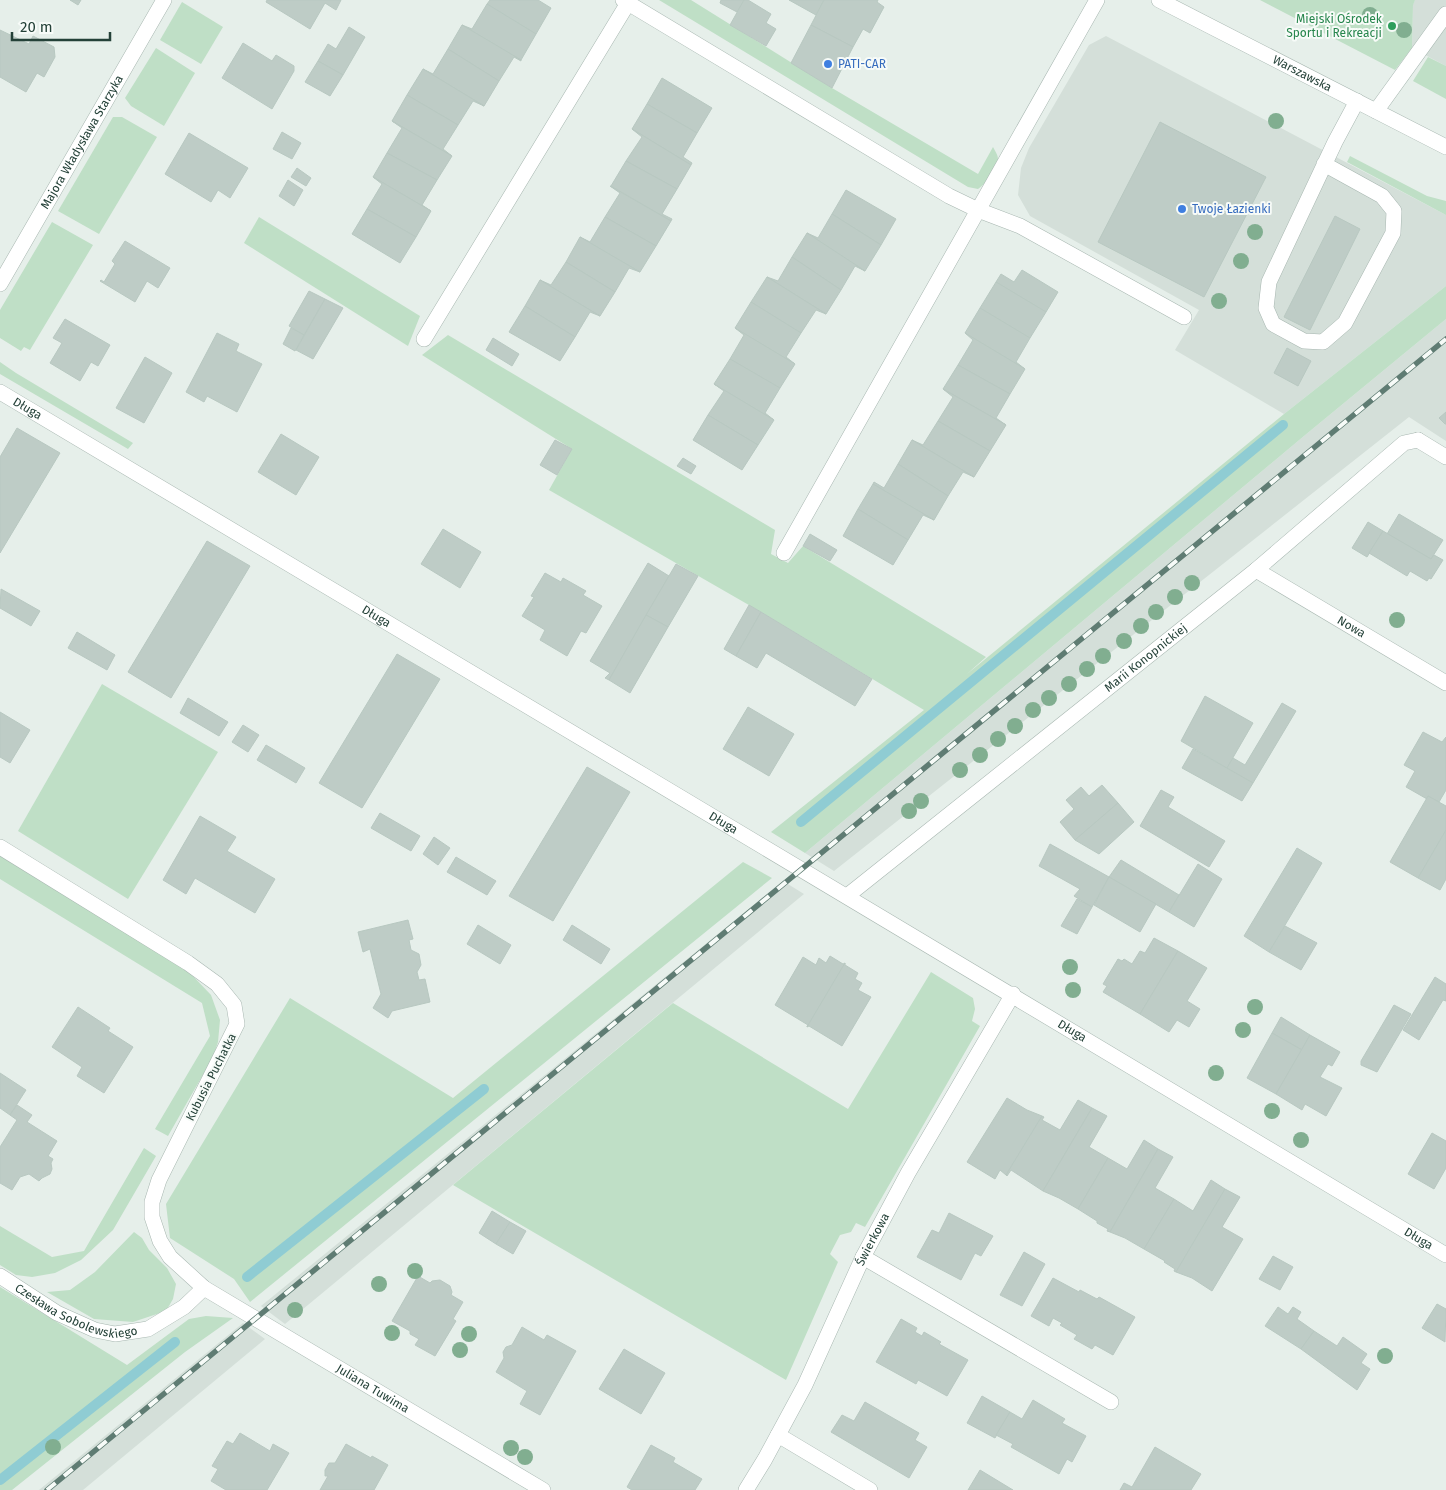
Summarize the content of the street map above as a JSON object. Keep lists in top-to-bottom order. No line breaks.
{"streets":{"street":["Warszawska","Majora Władysława Starzyka","Długa","Nowa","Marii Konopnickiej","Kubusia Puchatka","Świerkowa","Czesława Sobolewskiego","Juliana Tuwima"]},"crossings":[["Długa","Marii Konopnickiej"],["Długa","Świerkowa"],["Nowa","Marii Konopnickiej"],["Kubusia Puchatka","Czesława Sobolewskiego"],["Kubusia Puchatka","Juliana Tuwima"],["Czesława Sobolewskiego","Juliana Tuwima"]],"places":["Miejski Ośrodek Sportu i Rekreacji","PATI-CAR","Twoje Łazienki"],"scale_bar":"20 m"}
